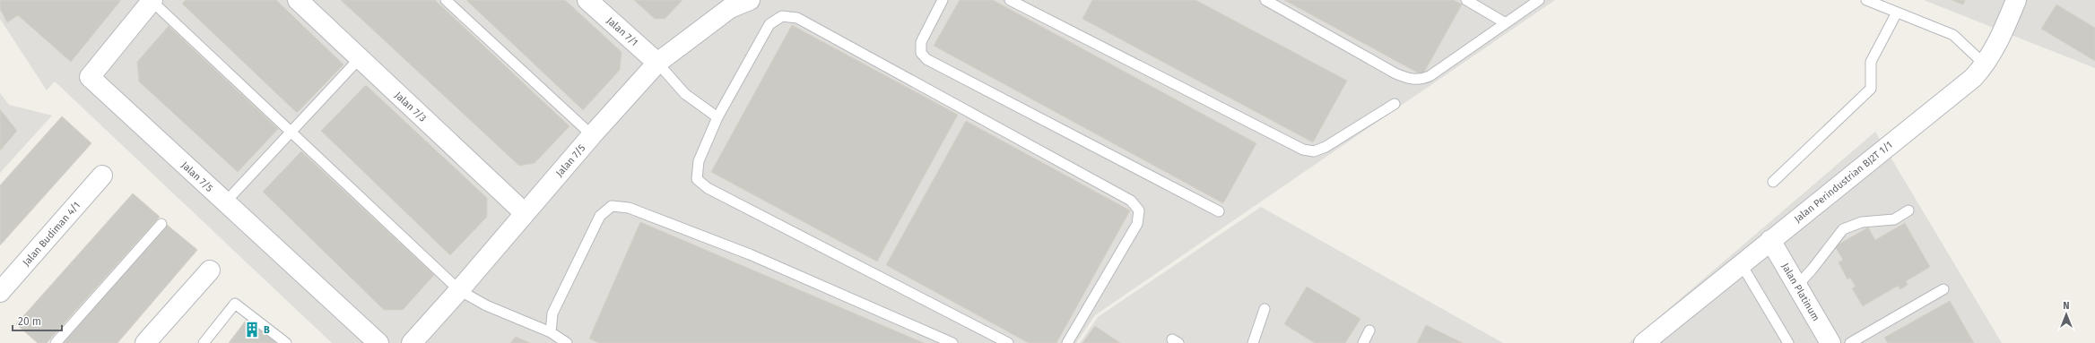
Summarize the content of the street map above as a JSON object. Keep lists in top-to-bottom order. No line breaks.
{"streets":{"street":["Jalan 7/1","Jalan 7/3","Jalan 7/5","Jalan Perindustrian BJ2T 1/1","Jalan Budiman 4/1","Jalan Platinum"]},"crossings":[["Jalan 7/1","Jalan 7/5"],["Jalan 7/3","Jalan 7/5"],["Jalan Perindustrian BJ2T 1/1","Jalan Platinum"]],"places":{"building":["B"]},"scale_bar":"20 m","north":"top"}
